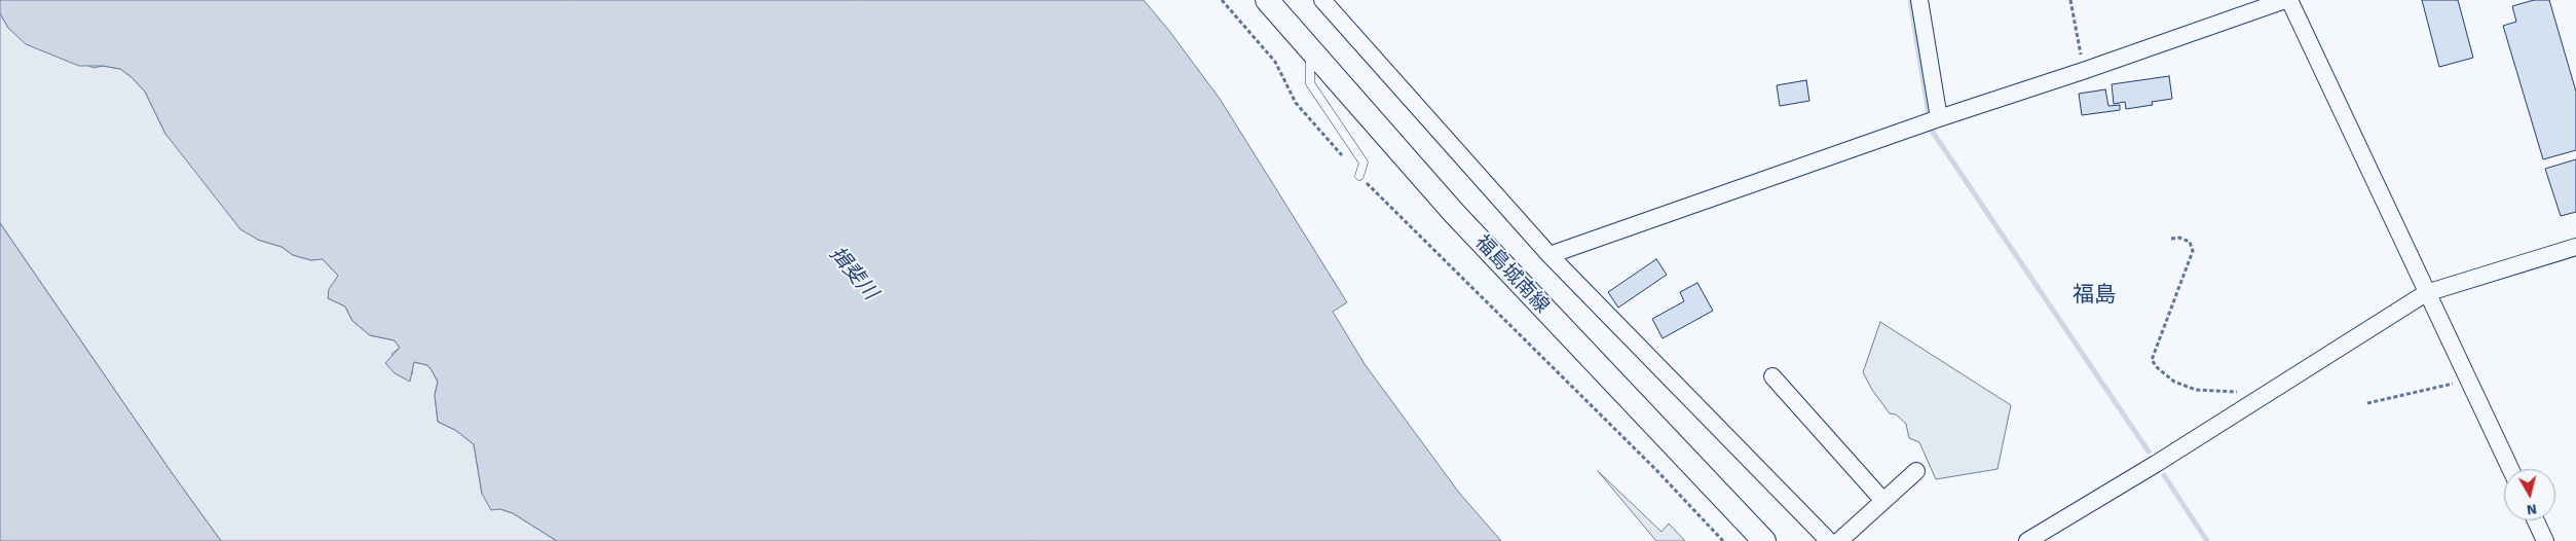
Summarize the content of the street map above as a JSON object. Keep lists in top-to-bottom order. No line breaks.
{"streets":{"main road":["福島城南線"]},"districts":["福島"],"water":["揖斐川"],"north":"bottom"}
